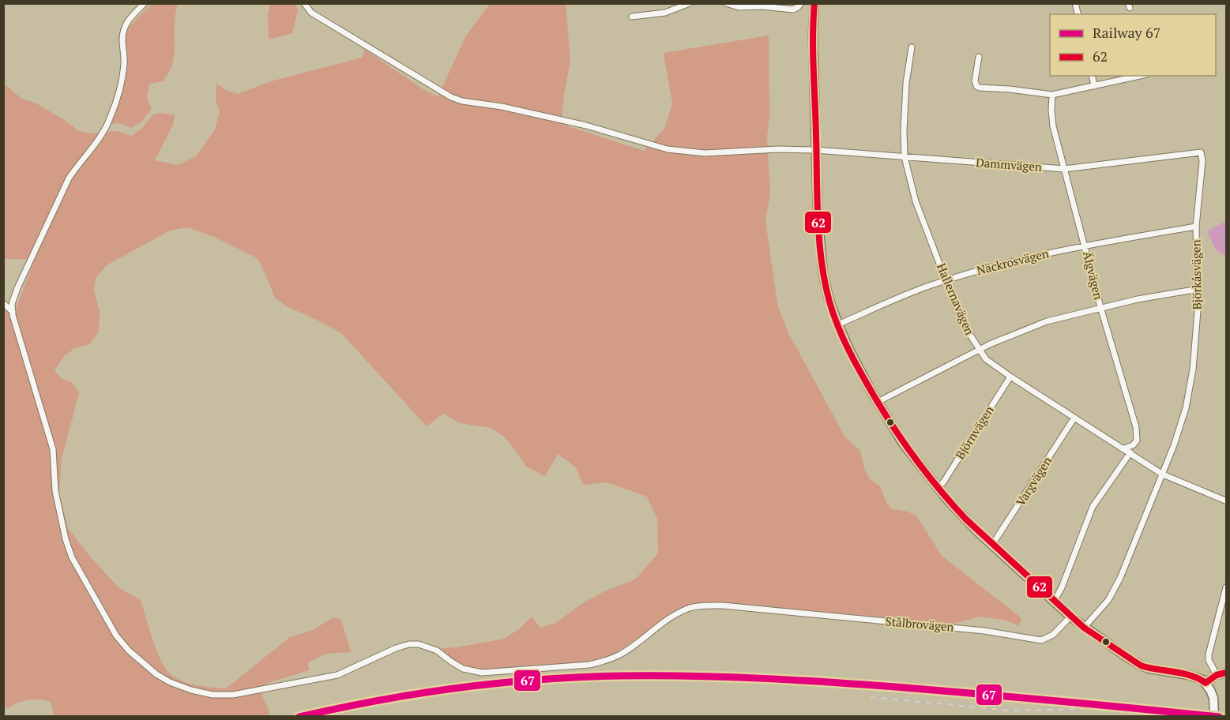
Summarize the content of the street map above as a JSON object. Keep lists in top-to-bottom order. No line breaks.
{"streets":{"street":["Dammvägen","Näckrosvägen","Björkåsvägen","Älgvägen","Hallernavägen","Björnvägen","Vargvägen","Stålbrovägen"]},"crossings":[["Dammvägen","Björkåsvägen"],["Dammvägen","Älgvägen"],["Dammvägen","Hallernavägen"],["Näckrosvägen","Björkåsvägen"],["Näckrosvägen","Älgvägen"],["Näckrosvägen","Hallernavägen"],["Björkåsvägen","Hallernavägen"],["Älgvägen","Hallernavägen"],["Hallernavägen","Björnvägen"],["Hallernavägen","Vargvägen"]],"lines":["transit line 62","rail line 67"],"legend":["Railway 67","62"]}
